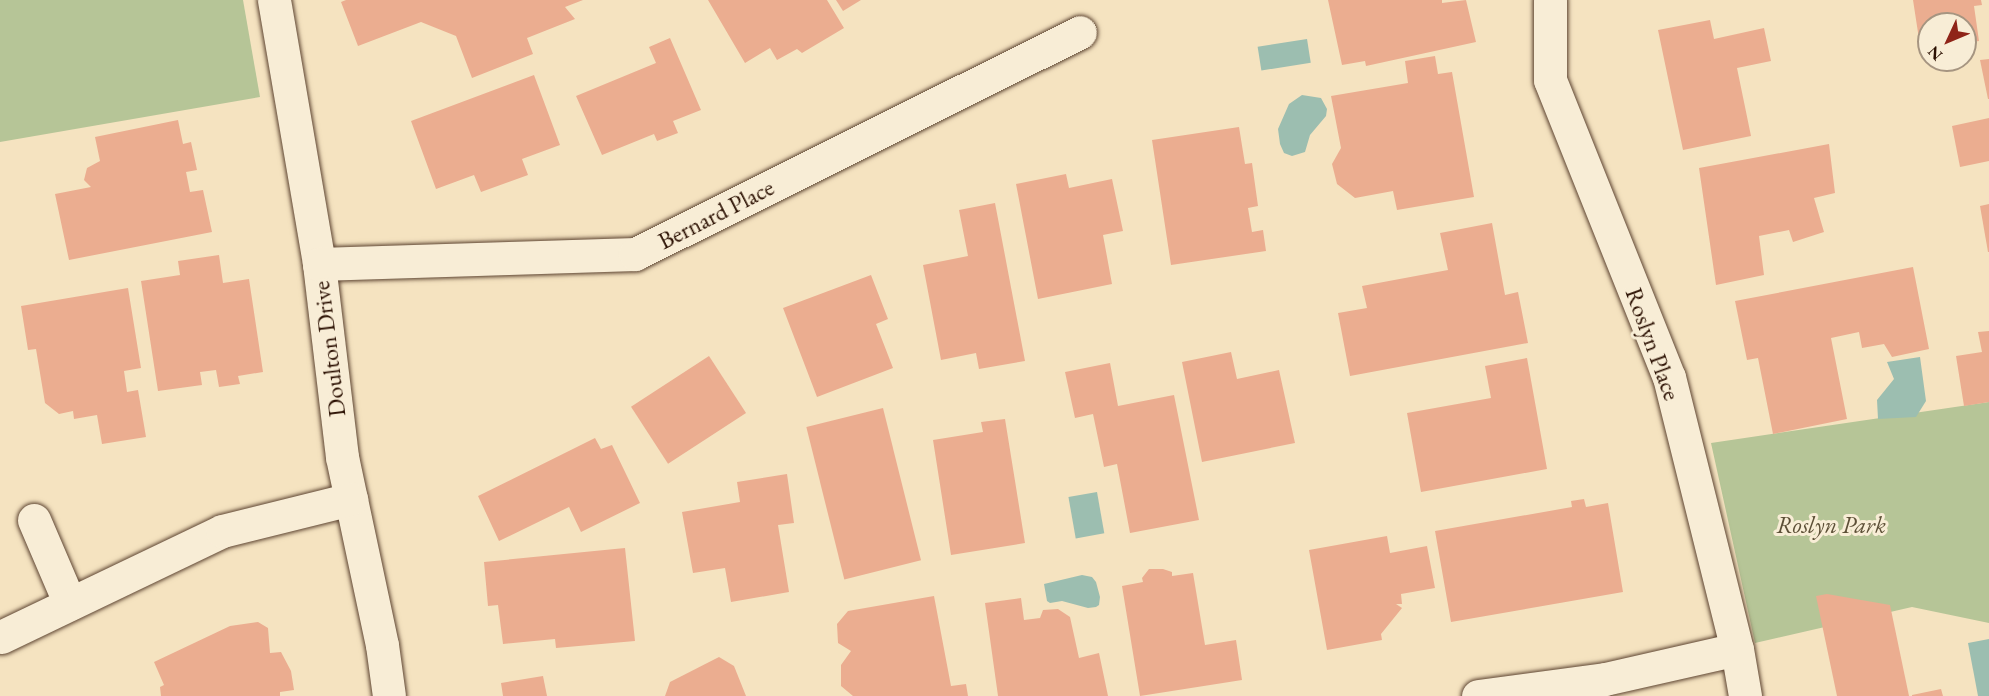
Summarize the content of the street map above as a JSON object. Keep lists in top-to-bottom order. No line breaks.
{"streets":{"street":["Bernard Place","Roslyn Place","Doulton Drive"]},"crossings":[["Bernard Place","Doulton Drive"]],"parks":["Roslyn Park"],"north":"bottom left"}
